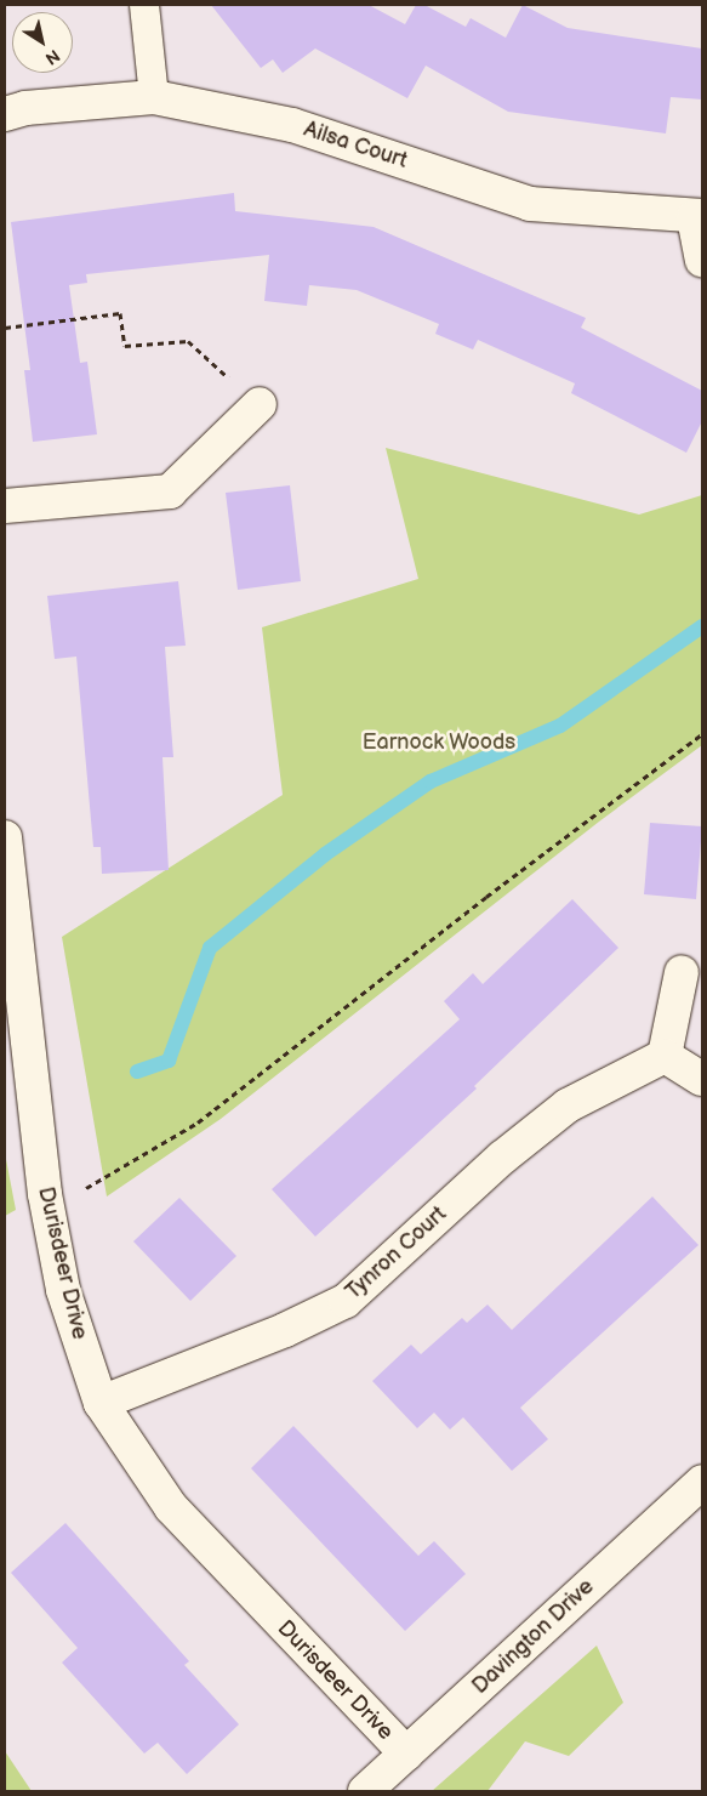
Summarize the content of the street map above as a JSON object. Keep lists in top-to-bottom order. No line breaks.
{"streets":{"street":["Ailsa Court","Tynron Court","Durisdeer Drive","Davington Drive"]},"crossings":[["Tynron Court","Durisdeer Drive"],["Durisdeer Drive","Davington Drive"]],"parks":["Earnock Woods"],"north":"bottom right"}
